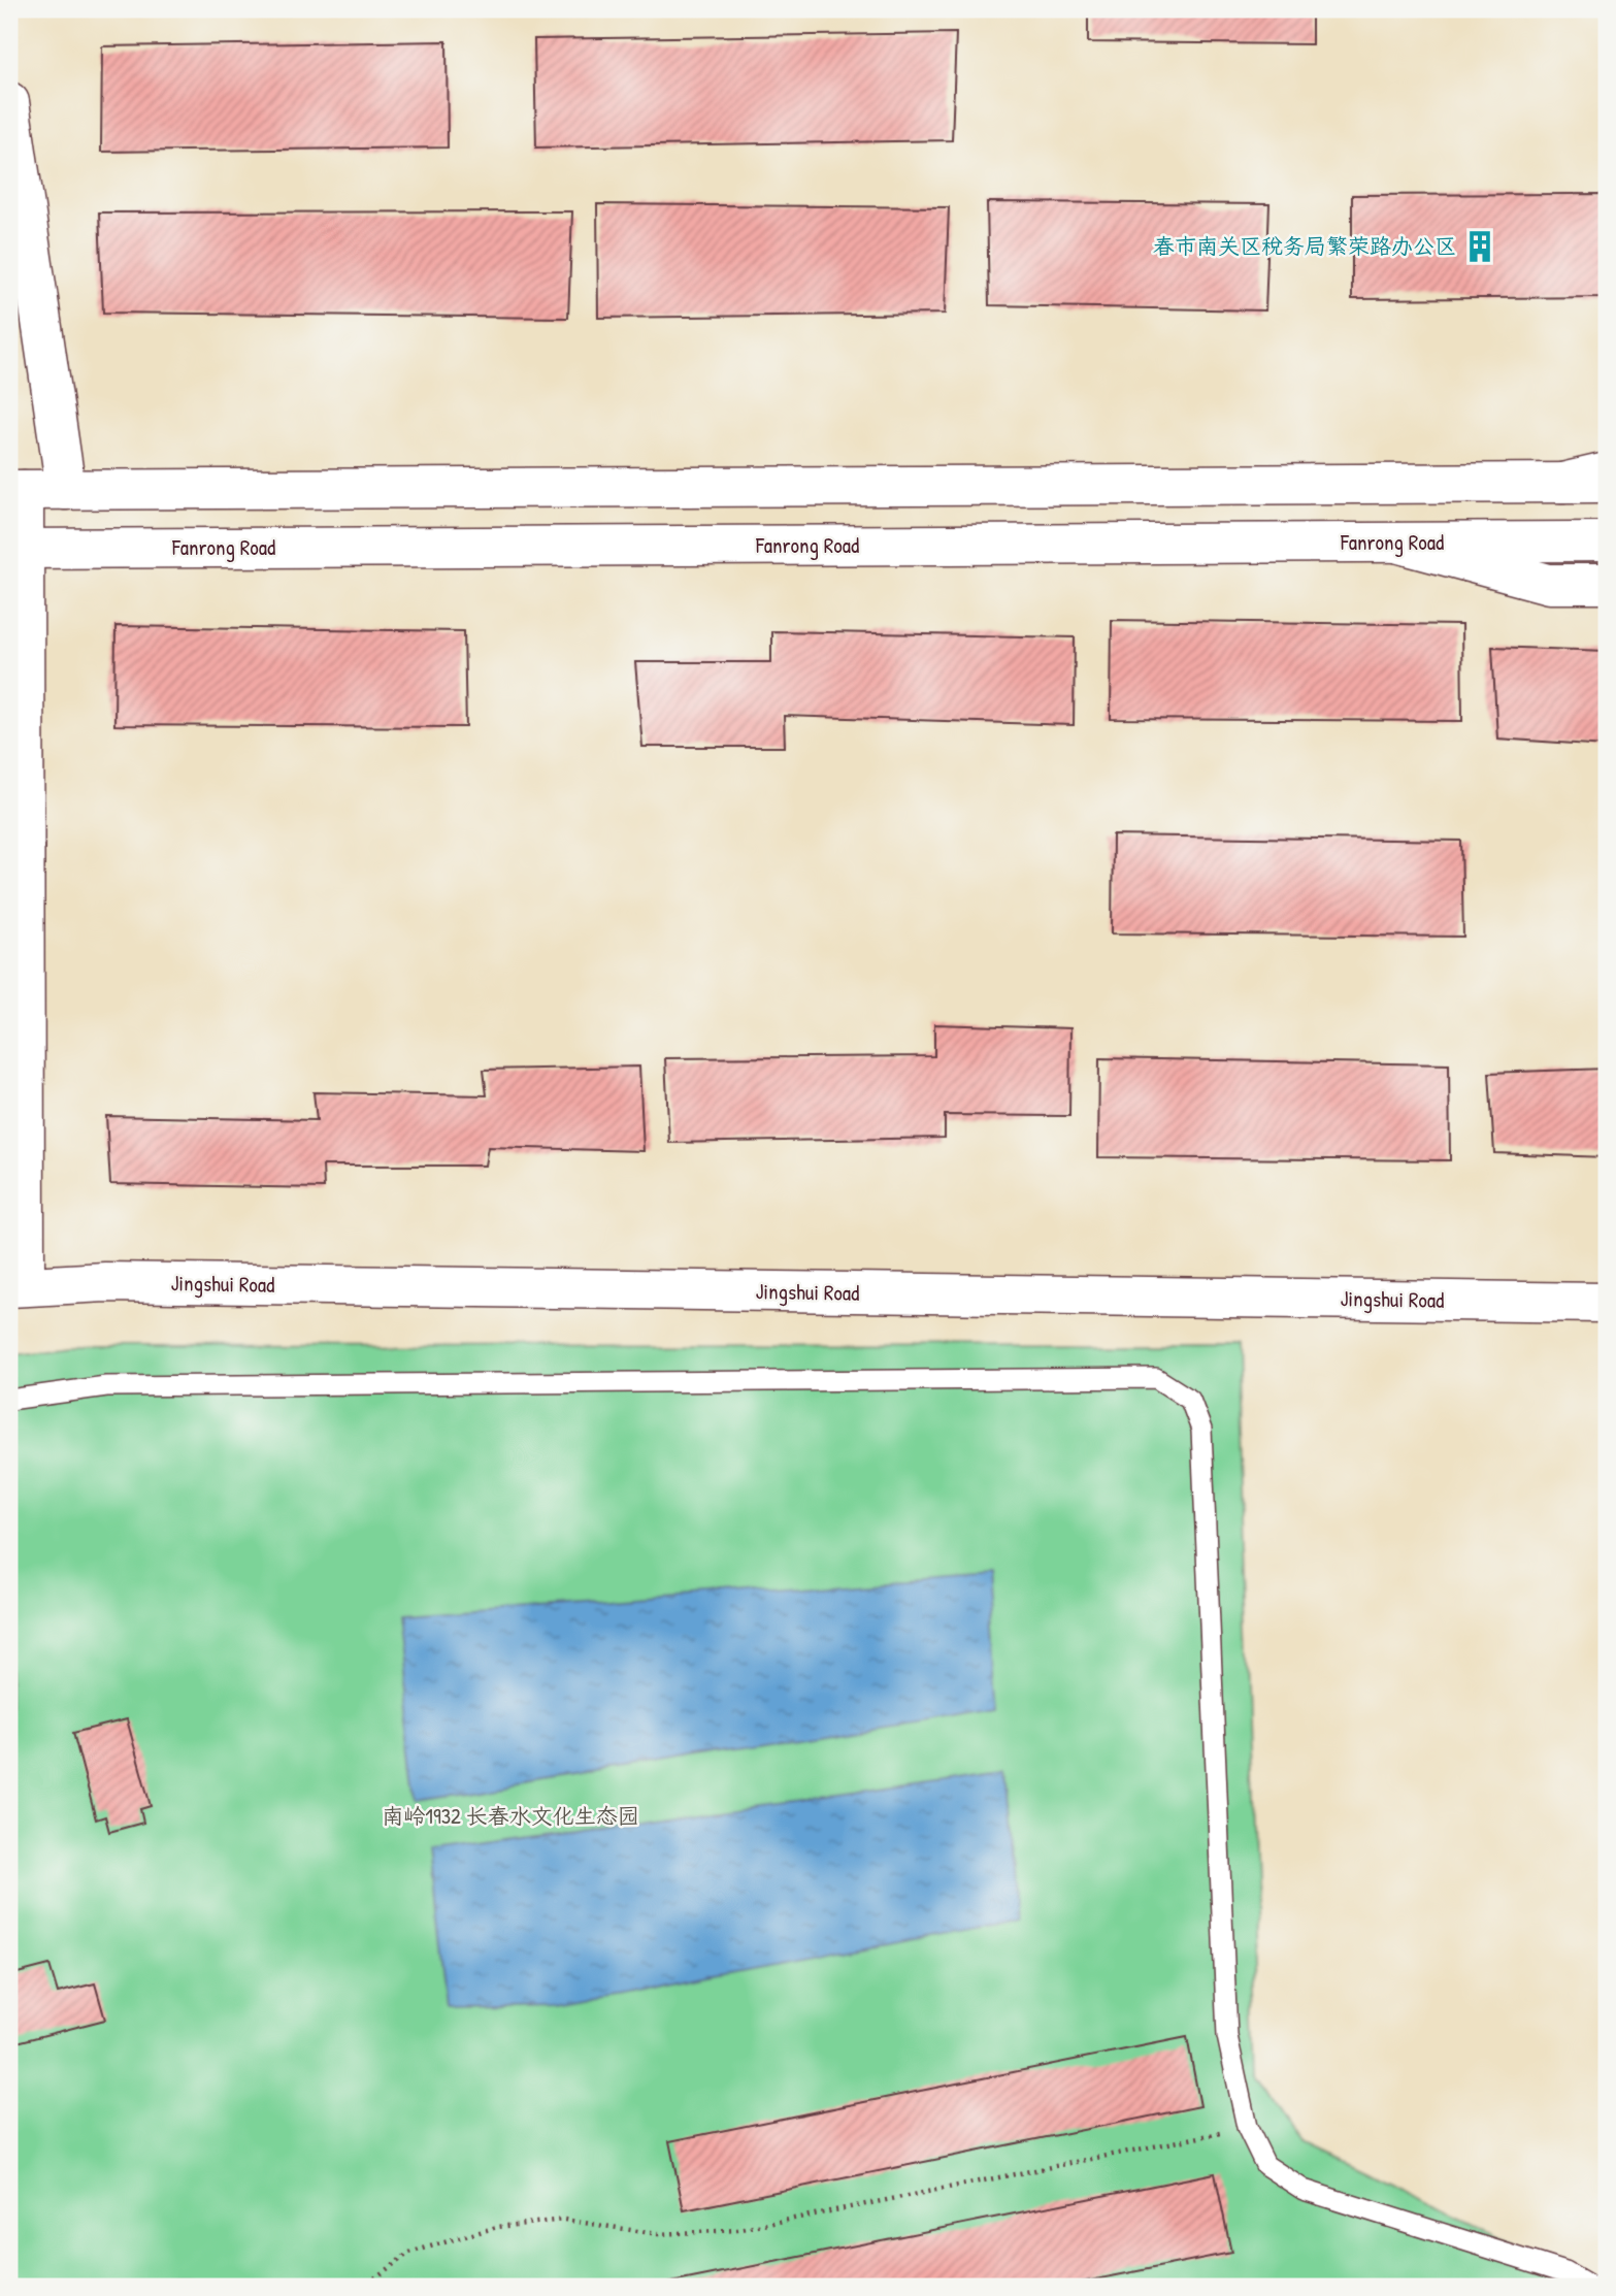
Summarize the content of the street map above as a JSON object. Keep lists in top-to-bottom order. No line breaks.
{"streets":{"main road":["Fanrong Road","Jingshui Road"]},"parks":["南岭1932 长春水文化生态园"],"places":{"building":["春市南关区税务局繁荣路办公区"]}}
